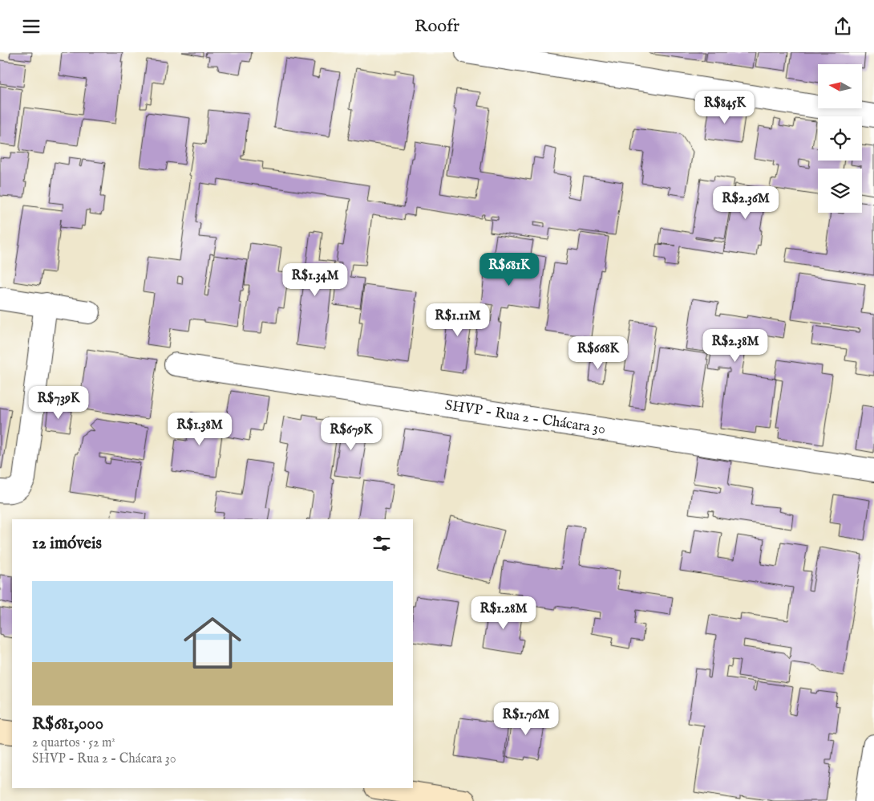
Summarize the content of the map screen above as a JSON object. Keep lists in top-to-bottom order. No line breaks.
{"streets":{"street":["SHVP - Rua 2 - Chácara 30"]},"north":"left","page":{"header":"Roofr","price":["R$845K","R$2.36M","R$681K","R$1.34M","R$1.11M","R$2.38M","R$668K","R$739K","R$1.38M","R$679K","R$1.28M","R$1.76M"],"heading":"12 imóveis","list":[{"name":"R$681,000","note":"2 quartos · 52 m² · SHVP - Rua 2 - Chácara 30"}]}}
